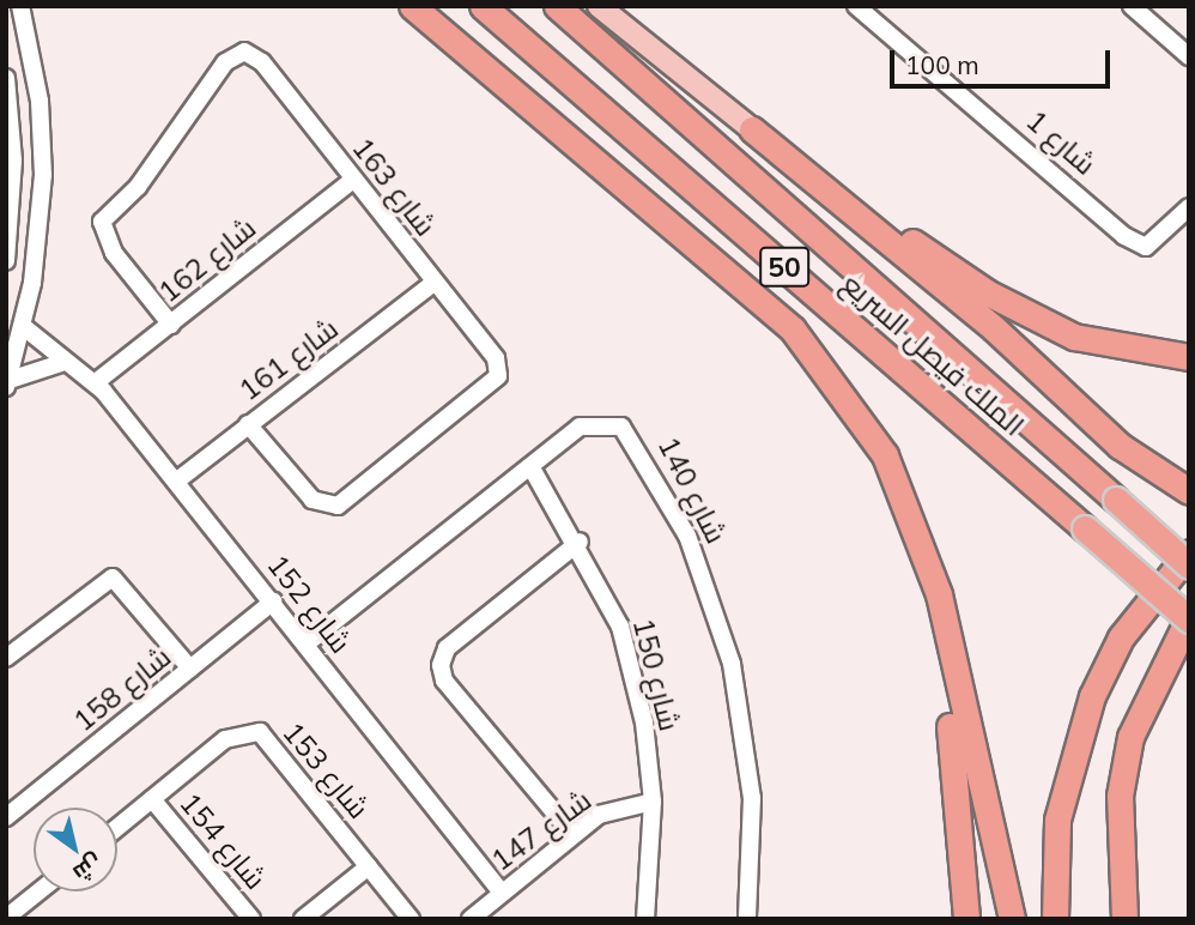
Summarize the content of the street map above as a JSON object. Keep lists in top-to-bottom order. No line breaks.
{"streets":{"highway":["50","الملك فيصل السريع"],"street":["شارع 1","شارع 163","شارع 162","شارع 161","شارع 140","شارع 152","شارع 150","شارع 158","شارع 153","شارع 147","شارع 154"]},"crossings":[["شارع 163","شارع 162"],["شارع 163","شارع 161"],["شارع 162","شارع 152"],["شارع 161","شارع 152"],["شارع 140","شارع 152"],["شارع 140","شارع 150"],["شارع 152","شارع 158"],["شارع 152","شارع 147"],["شارع 150","شارع 147"],["شارع 153","شارع 154"]],"scale_bar":"100 m","north":"bottom right"}
